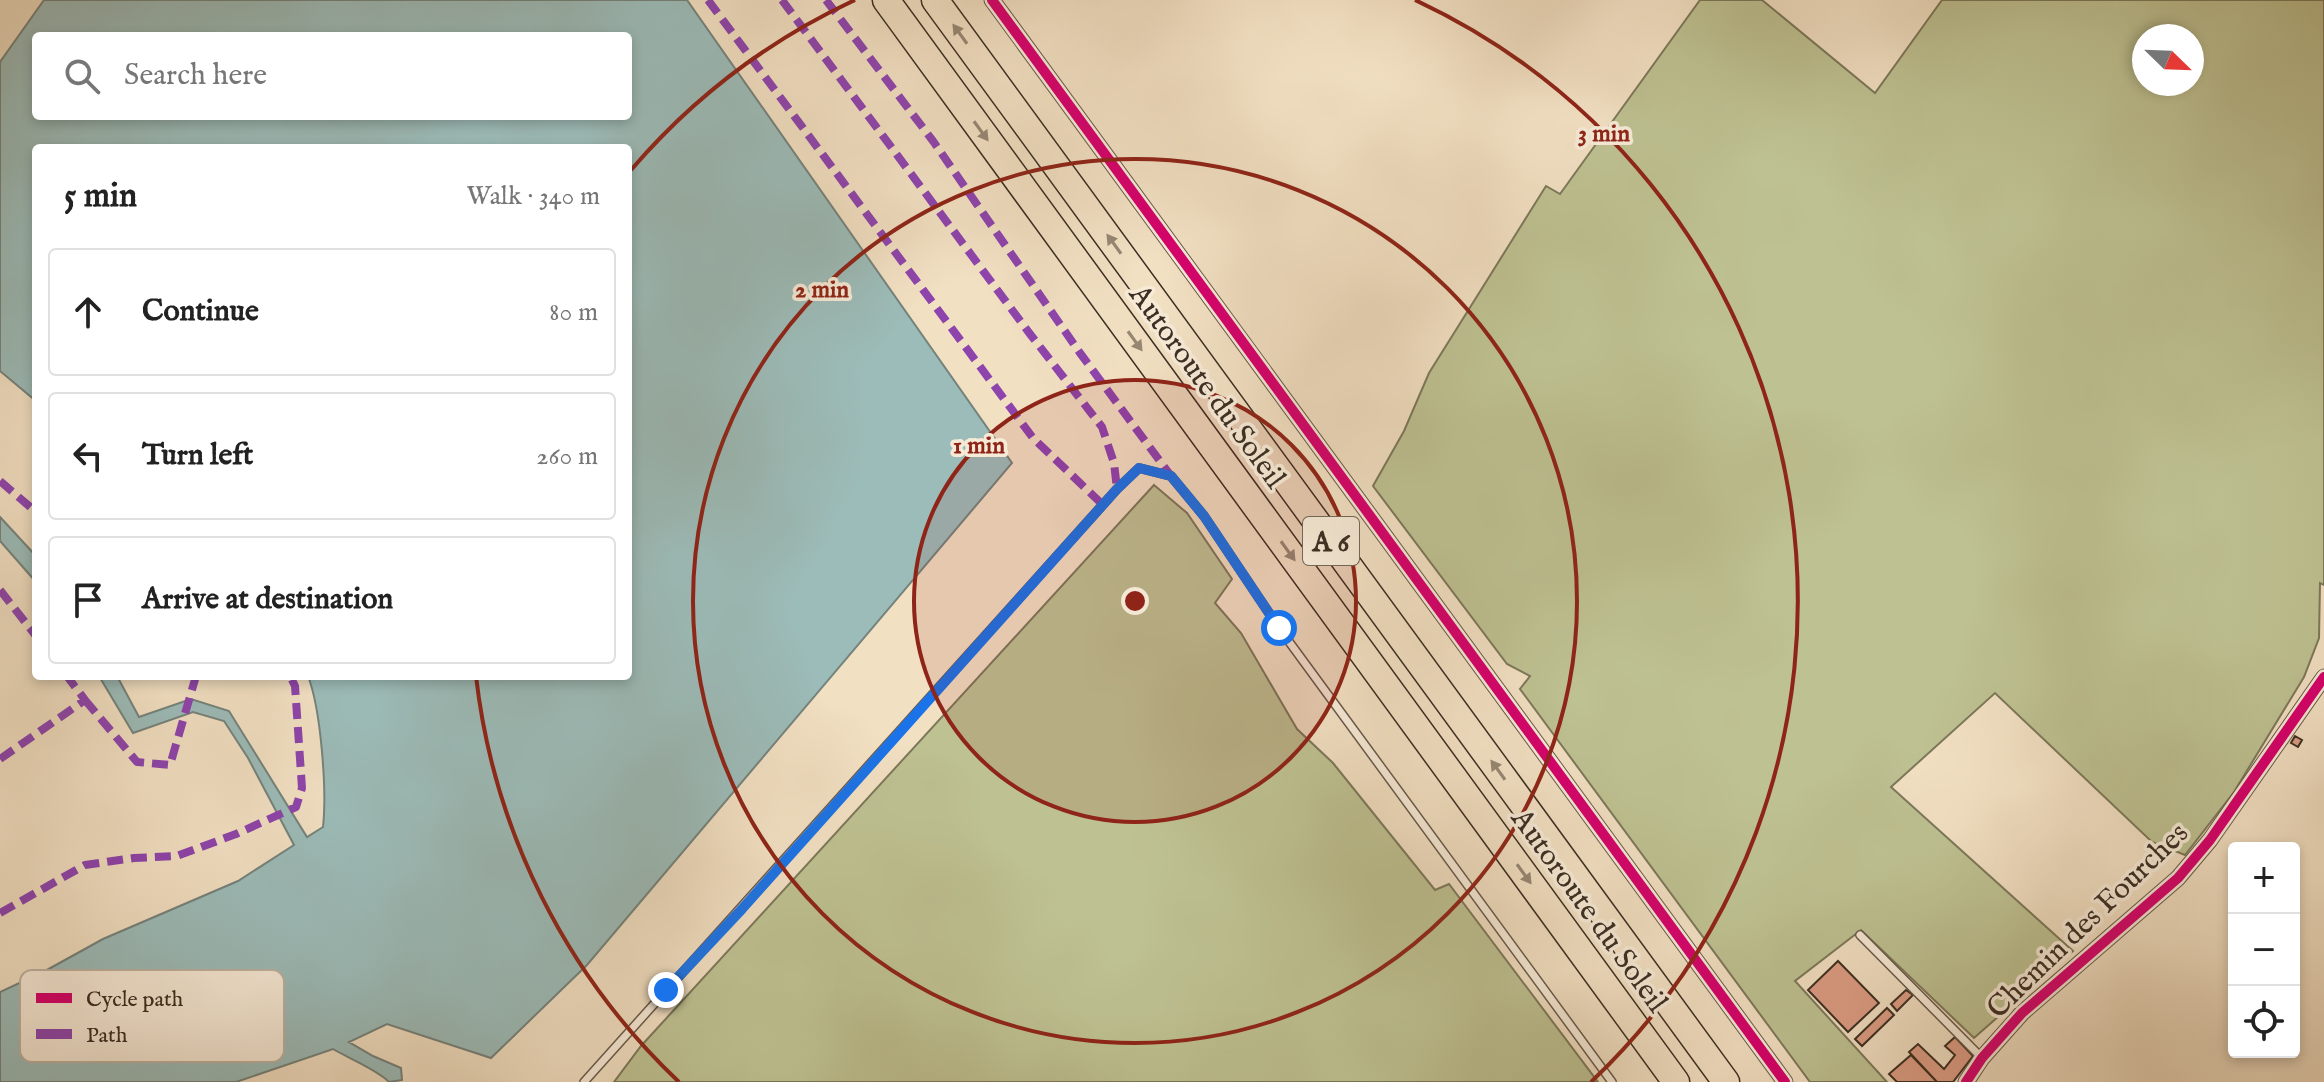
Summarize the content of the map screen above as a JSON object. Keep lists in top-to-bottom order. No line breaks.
{"streets":{"highway":["Autoroute du Soleil","A 6"],"street":["Chemin des Fourches"]},"legend":["Cycle path","Path"],"north":"bottom right","page":{"search":"Search here","heading":["5 min","Walk · 340 m"],"list":[["Continue","80 m"],["Turn left","260 m"],"Arrive at destination"],"map_buttons":["+","−"]},"rings":["3 min","2 min","1 min"]}
